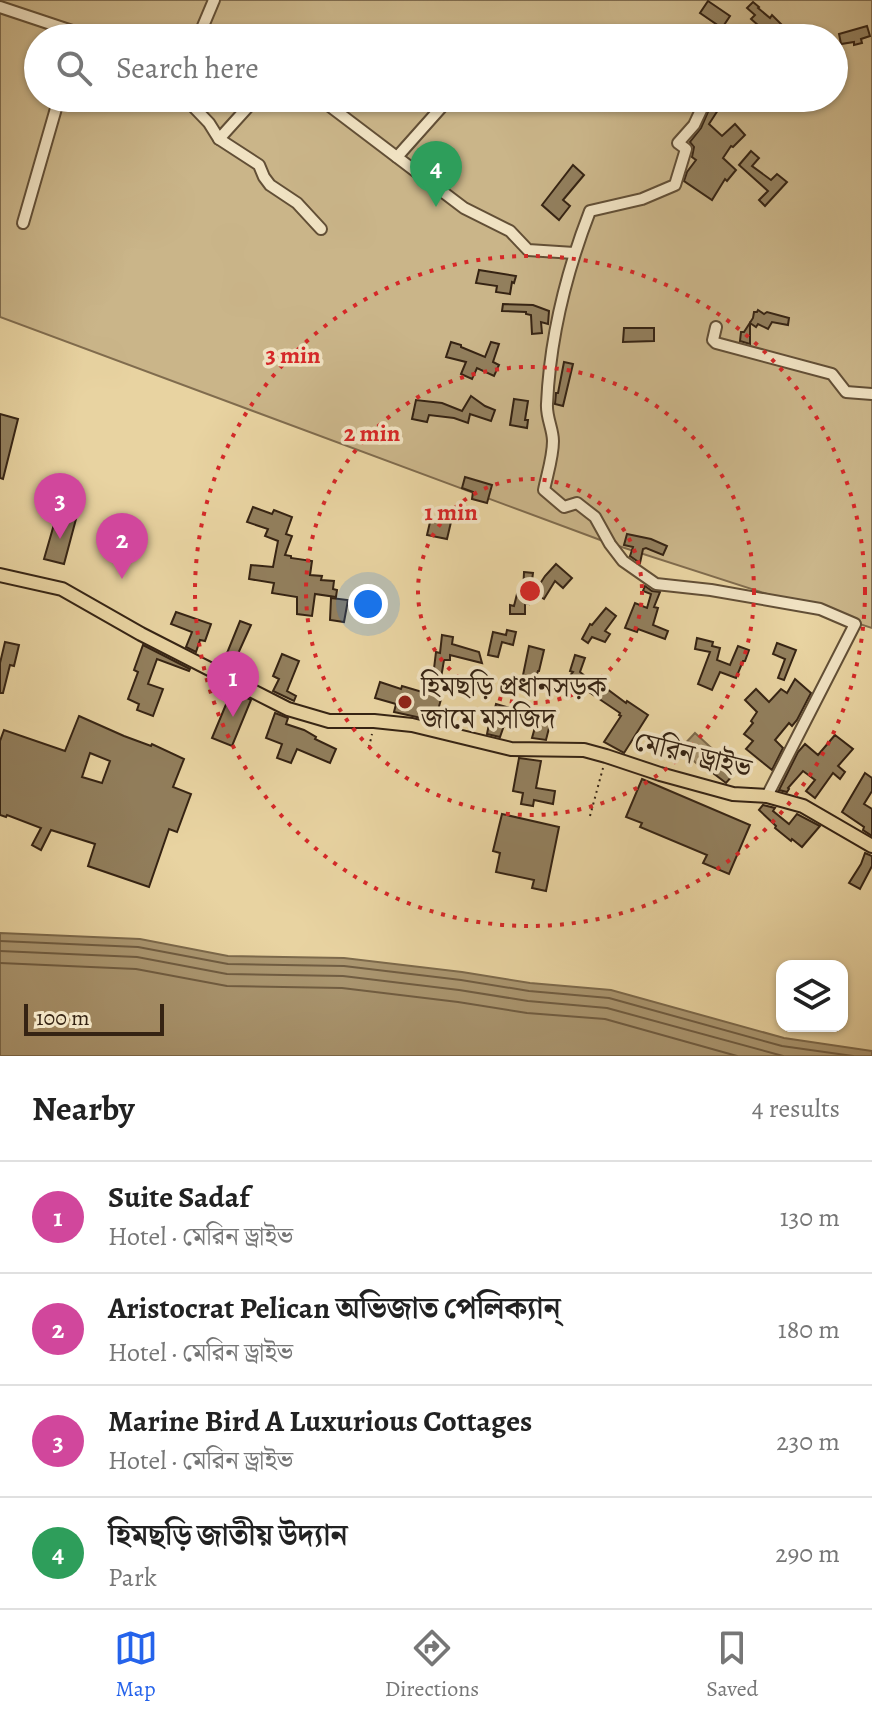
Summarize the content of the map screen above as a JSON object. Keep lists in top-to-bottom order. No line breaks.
{"streets":{"main road":["মেরিন ড্রাইভ"]},"places":["হিমছড়ি প্রধানসড়ক জামে মসজিদ"],"scale_bar":"100 m","page":{"search":"Search here","pins":["4","3","2","1"],"scale":"100 m","heading":["Nearby","4 results"],"list":[{"mark":"1","name":"Suite Sadaf","note":"Hotel · মেরিন ড্রাইভ","value":"130 m"},{"mark":"2","name":"Aristocrat Pelican অভিজাত পেলিক্যান্","note":"Hotel · মেরিন ড্রাইভ","value":"180 m"},{"mark":"3","name":"Marine Bird A Luxurious Cottages","note":"Hotel · মেরিন ড্রাইভ","value":"230 m"},{"mark":"4","name":"হিমছড়ি জাতীয় উদ্যান","note":"Park","value":"290 m"}],"nav":["Map","Directions","Saved"]},"rings":["3 min","2 min","1 min"]}
